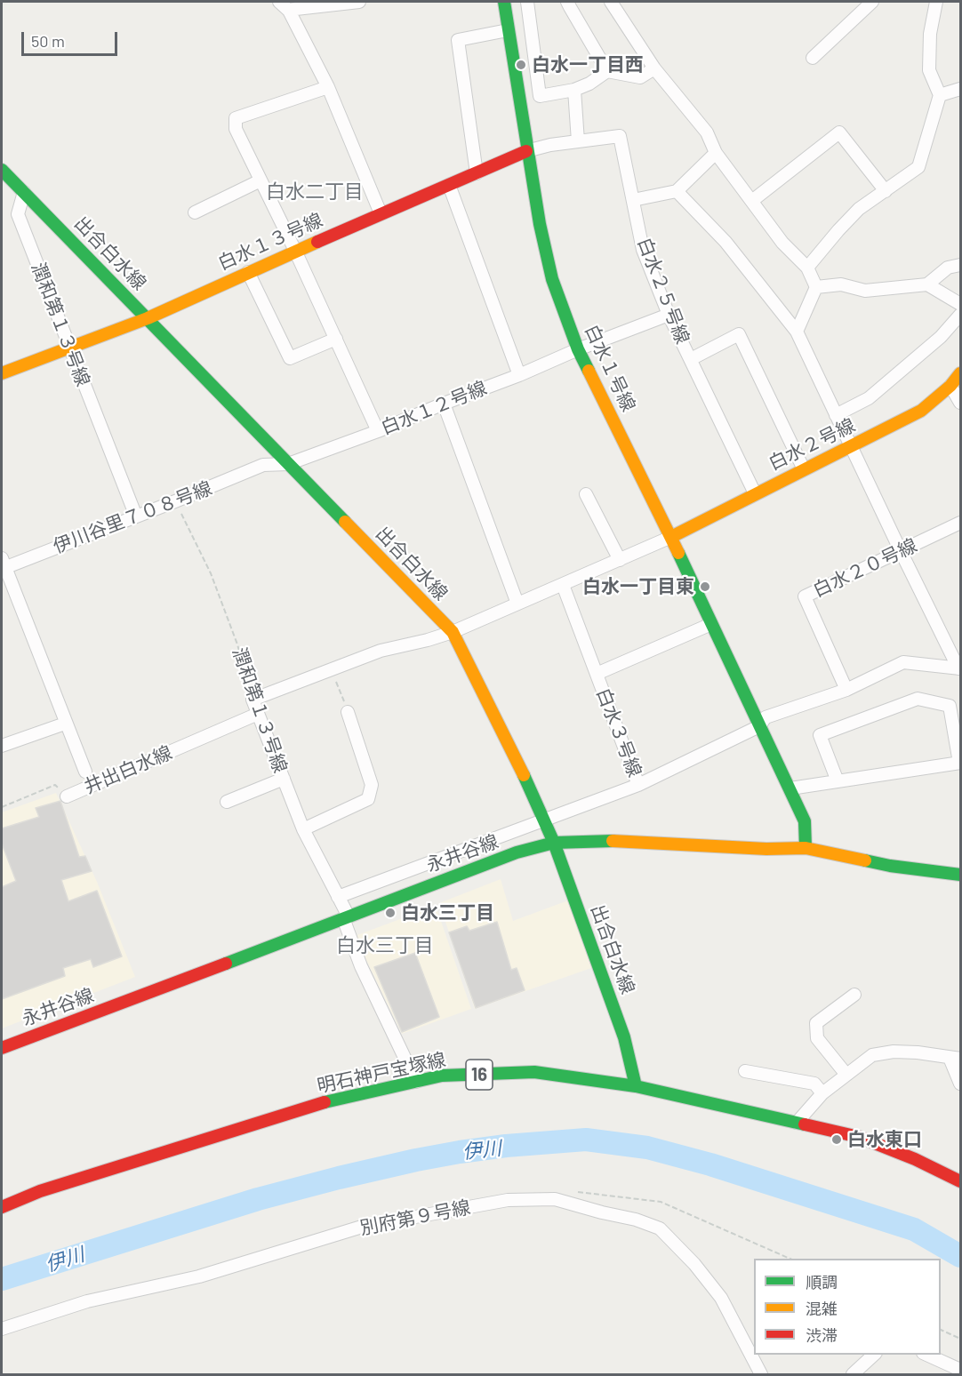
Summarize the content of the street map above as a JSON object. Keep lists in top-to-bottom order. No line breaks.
{"streets":{"street":["白水１３号線","出合白水線","白水２５号線","潤和第１３号線","白水１号線","白水１２号線","白水２号線","伊川谷里７０８号線","白水２０号線","白水３号線","井出白水線","永井谷線","明石神戸宝塚線","16","別府第９号線"]},"crossings":[["白水１３号線","出合白水線"],["白水１３号線","白水２５号線"],["白水１３号線","潤和第１３号線"],["白水１３号線","白水１号線"],["出合白水線","潤和第１３号線"],["出合白水線","白水１２号線"],["出合白水線","永井谷線"],["出合白水線","明石神戸宝塚線"],["白水２５号線","白水１号線"],["白水２５号線","白水１２号線"],["白水２５号線","白水２号線"],["潤和第１３号線","伊川谷里７０８号線"],["潤和第１３号線","井出白水線"],["潤和第１３号線","永井谷線"],["潤和第１３号線","明石神戸宝塚線"],["白水１号線","白水１２号線"],["白水１号線","白水２号線"],["白水１号線","白水３号線"],["白水１号線","永井谷線"],["白水１２号線","伊川谷里７０８号線"]],"districts":["白水二丁目","白水三丁目"],"water":["伊川"],"places":["白水一丁目西","白水一丁目東","白水三丁目","白水東口"],"legend":["順調","混雑","渋滞"],"scale_bar":"50 m"}
